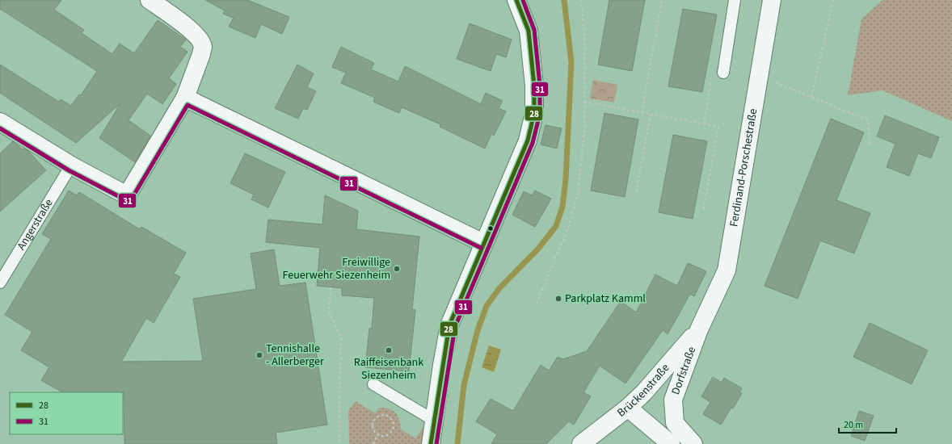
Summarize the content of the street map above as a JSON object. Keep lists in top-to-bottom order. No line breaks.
{"streets":{"street":["Ferdinand-Porschestraße","Dorfstraße","Brückenstraße"],"lane":["Angerstraße"]},"crossings":[["Ferdinand-Porschestraße","Dorfstraße"],["Ferdinand-Porschestraße","Brückenstraße"],["Dorfstraße","Brückenstraße"]],"places":["Freiwillige Feuerwehr Siezenheim","Parkplatz Kamml","Raiffeisenbank Siezenheim","Tennishalle - Allerberger"],"lines":["transit line 28","transit line 31"],"legend":["28","31"],"scale_bar":"20 m"}
